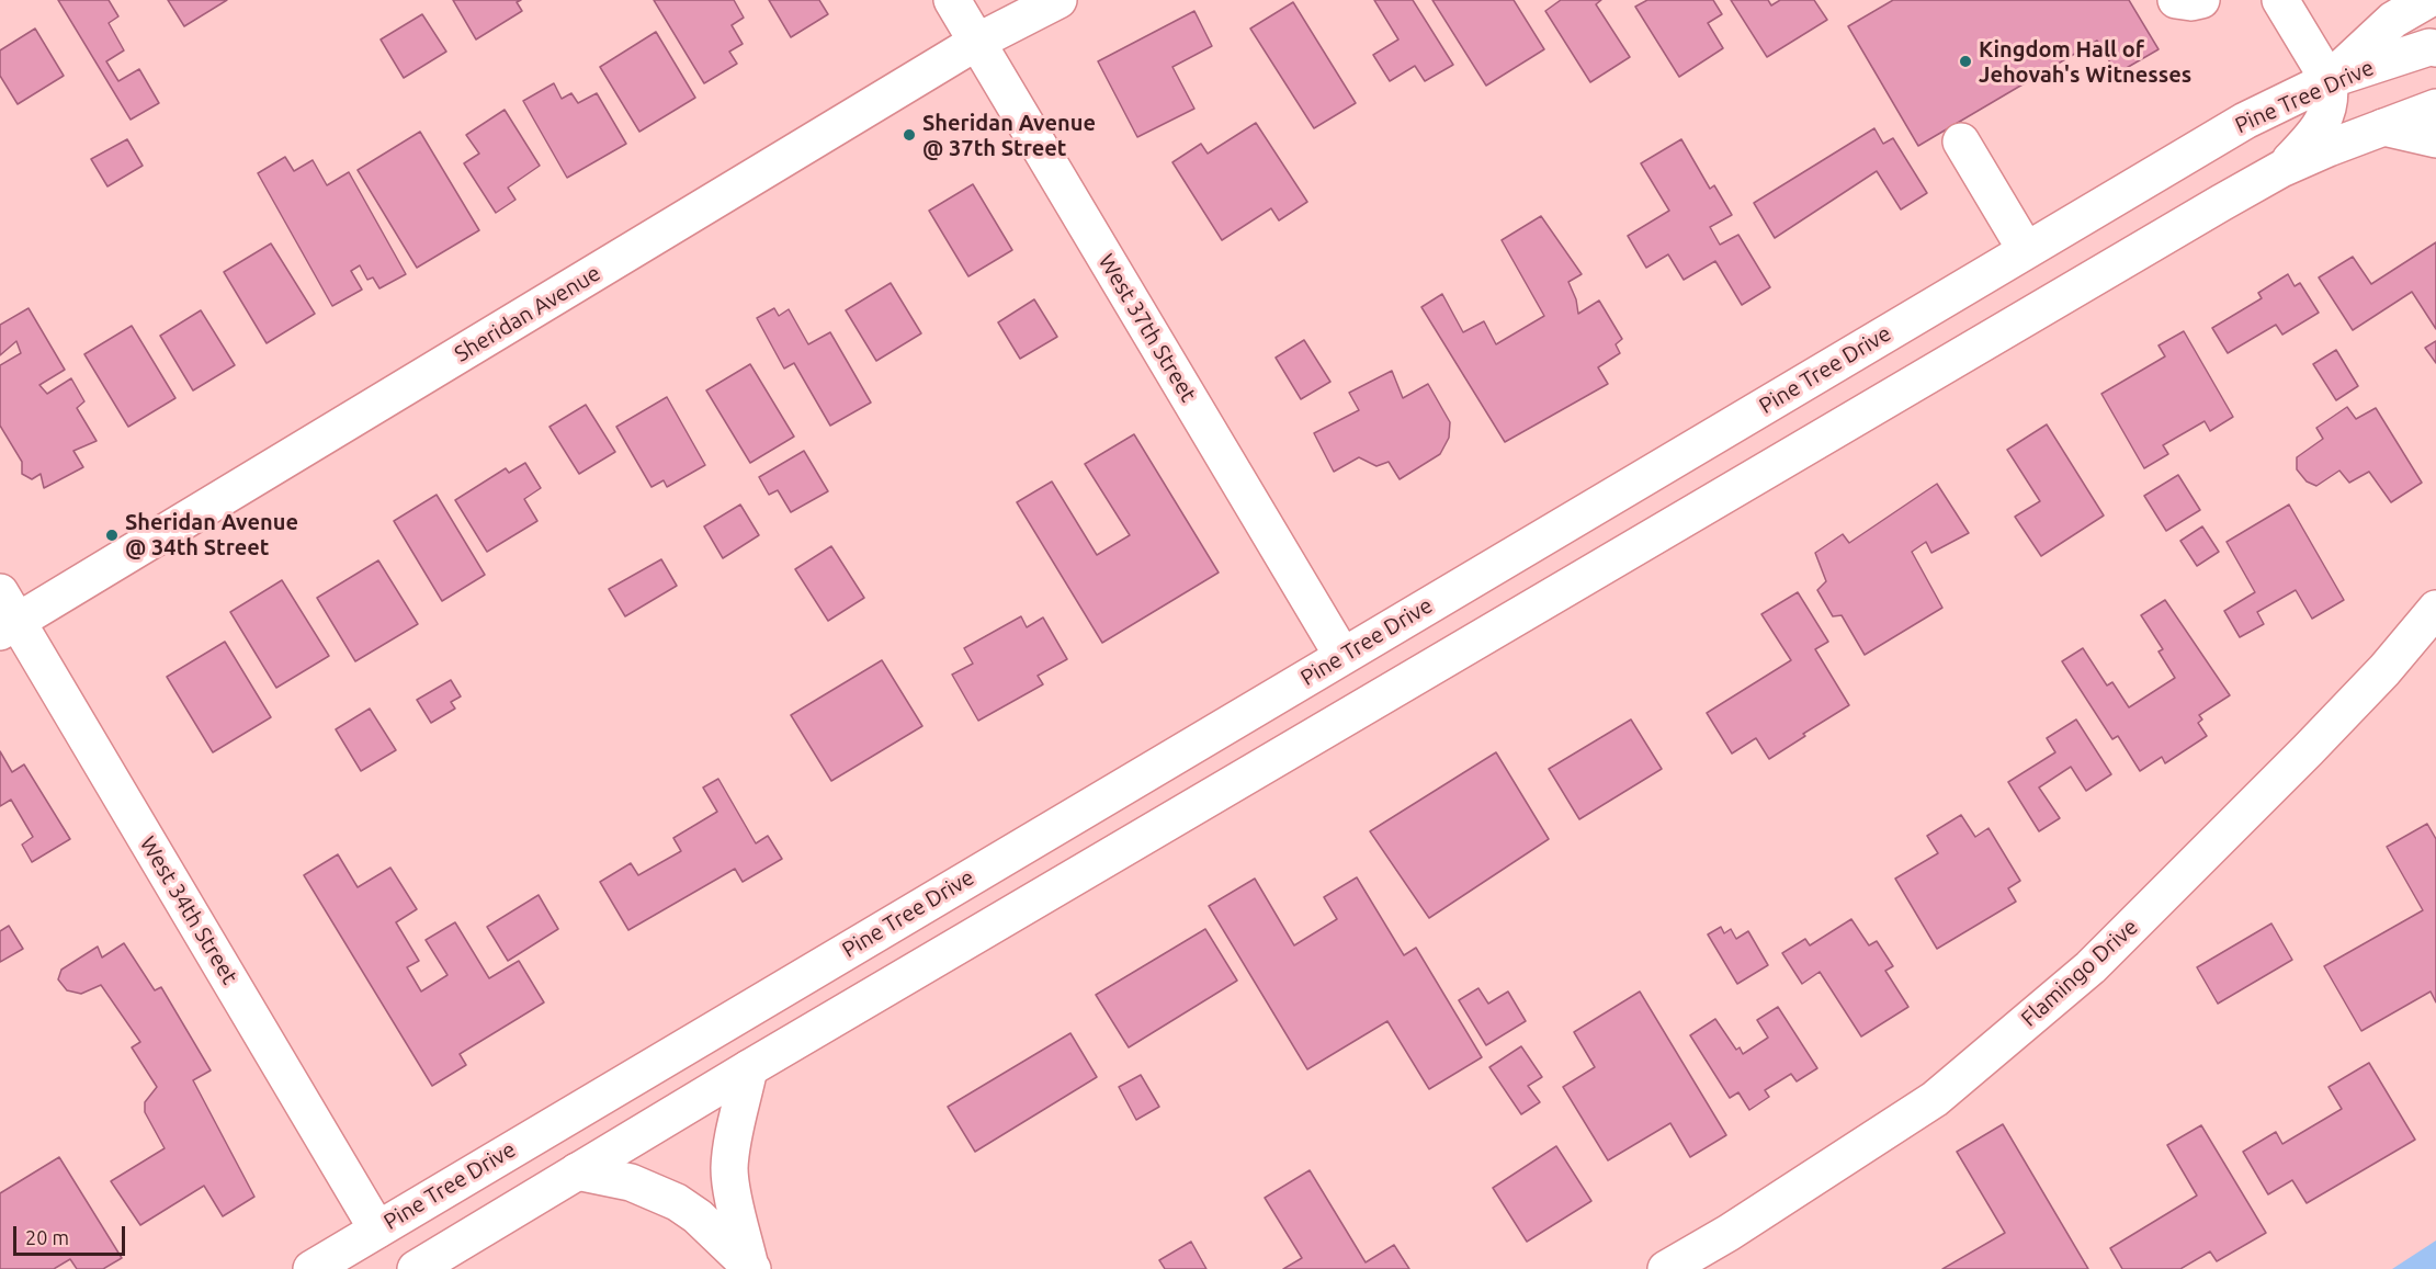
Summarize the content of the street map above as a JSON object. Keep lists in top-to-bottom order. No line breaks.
{"streets":{"main road":["Pine Tree Drive","Sheridan Avenue","West 37th Street","West 34th Street","Flamingo Drive"]},"crossings":[["Pine Tree Drive","West 37th Street"],["Pine Tree Drive","West 34th Street"],["Sheridan Avenue","West 37th Street"],["Sheridan Avenue","West 34th Street"]],"places":["Kingdom Hall of Jehovah's Witnesses","Sheridan Avenue @ 37th Street","Sheridan Avenue @ 34th Street"],"scale_bar":"20 m"}
